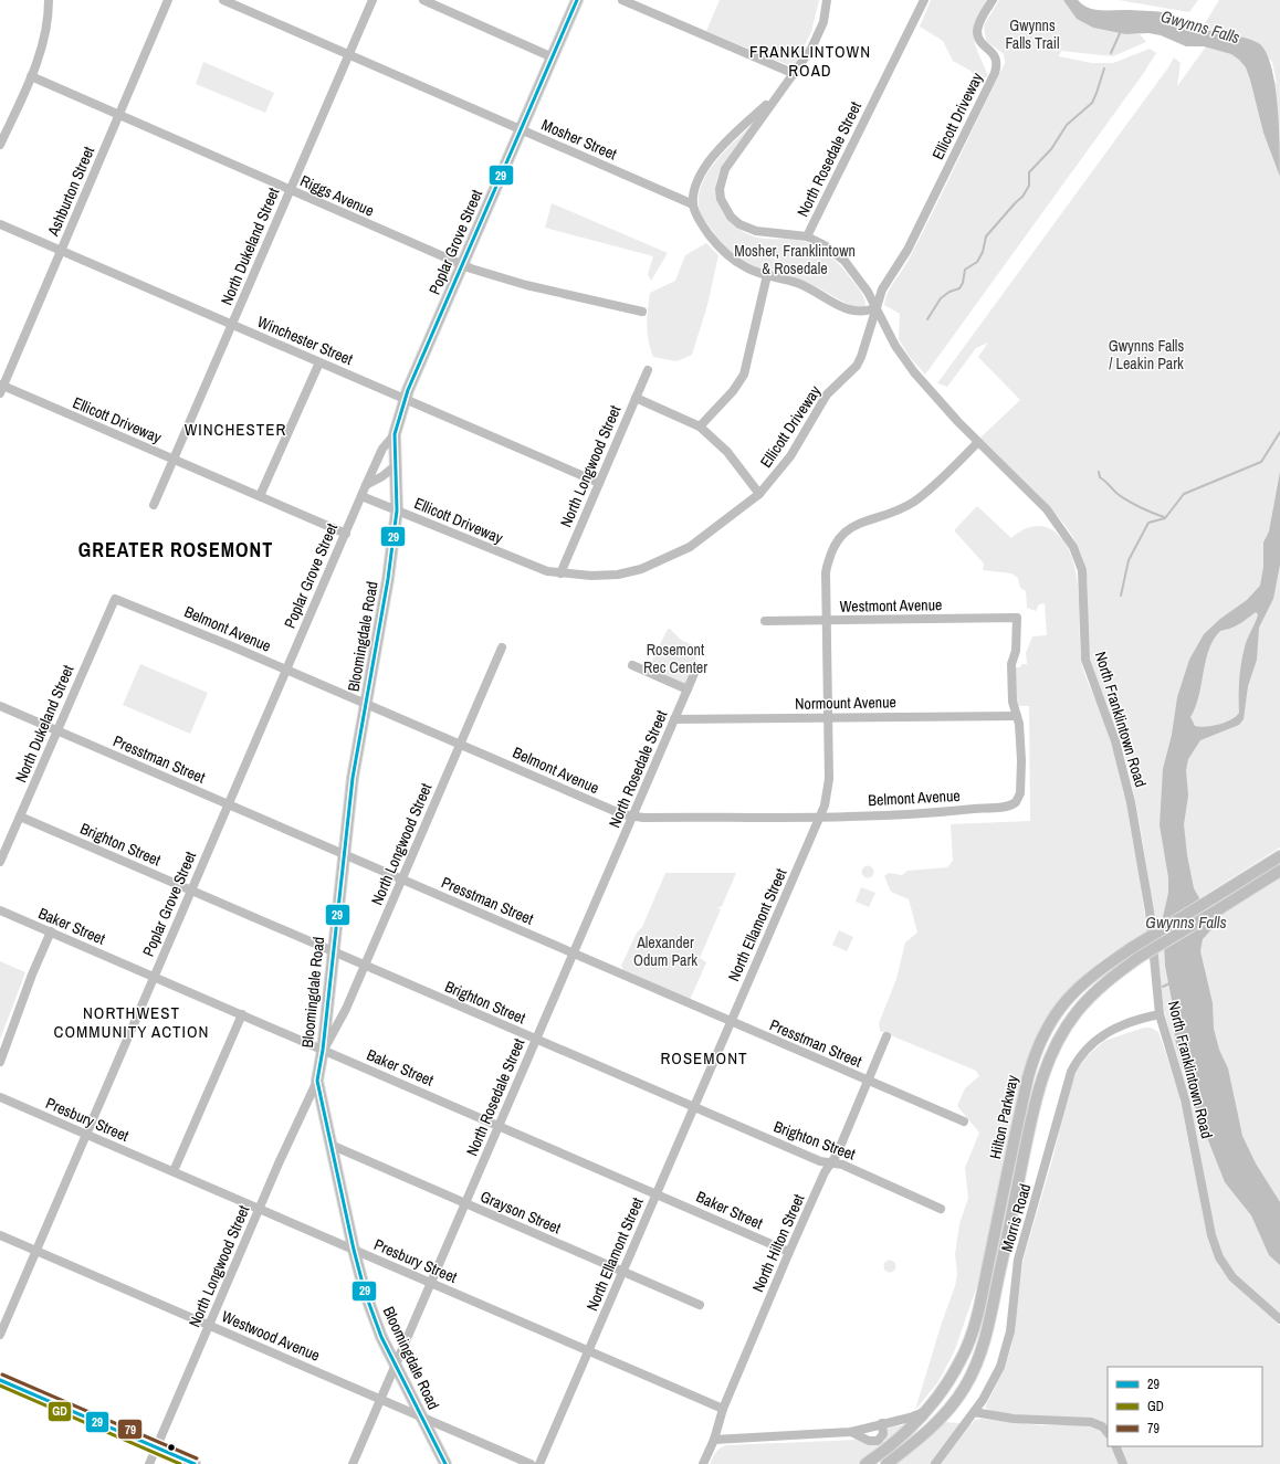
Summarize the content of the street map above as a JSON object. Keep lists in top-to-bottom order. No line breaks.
{"streets":{"main road":["Poplar Grove Street","Bloomingdale Road","Hilton Parkway"],"street":["Ellicott Driveway","Mosher Street","North Rosedale Street","Ashburton Street","Riggs Avenue","North Dukeland Street","Winchester Street","North Longwood Street","Westmont Avenue","Belmont Avenue","Normount Avenue","North Franklintown Road","Presstman Street","Brighton Street","North Ellamont Street","Baker Street","Presbury Street","Grayson Street","Morris Road","North Hilton Street","Westwood Avenue"]},"crossings":[["Ellicott Driveway","Ashburton Street"],["Ellicott Driveway","Poplar Grove Street"],["Ellicott Driveway","North Dukeland Street"],["Ellicott Driveway","North Longwood Street"],["Ellicott Driveway","Bloomingdale Road"],["Ellicott Driveway","North Franklintown Road"],["Mosher Street","Poplar Grove Street"],["Mosher Street","North Dukeland Street"],["Mosher Street","North Franklintown Road"],["North Rosedale Street","Belmont Avenue"],["North Rosedale Street","Bloomingdale Road"],["North Rosedale Street","Normount Avenue"],["North Rosedale Street","North Franklintown Road"],["North Rosedale Street","Presstman Street"],["North Rosedale Street","Brighton Street"],["North Rosedale Street","Baker Street"],["North Rosedale Street","Presbury Street"],["North Rosedale Street","Grayson Street"],["North Rosedale Street","Westwood Avenue"],["Ashburton Street","Riggs Avenue"],["Ashburton Street","Winchester Street"],["Riggs Avenue","Poplar Grove Street"],["Riggs Avenue","North Dukeland Street"],["Poplar Grove Street","Winchester Street"],["Poplar Grove Street","Belmont Avenue"],["Poplar Grove Street","Bloomingdale Road"],["Poplar Grove Street","Presstman Street"],["Poplar Grove Street","Brighton Street"],["Poplar Grove Street","Baker Street"],["Poplar Grove Street","Presbury Street"],["Poplar Grove Street","Westwood Avenue"],["North Dukeland Street","Winchester Street"],["North Dukeland Street","Belmont Avenue"],["North Dukeland Street","Presstman Street"],["North Dukeland Street","Brighton Street"],["Winchester Street","North Longwood Street"],["Winchester Street","Bloomingdale Road"],["North Longwood Street","Belmont Avenue"],["North Longwood Street","Bloomingdale Road"],["North Longwood Street","Presstman Street"],["North Longwood Street","Brighton Street"],["North Longwood Street","Baker Street"],["North Longwood Street","Presbury Street"],["North Longwood Street","Westwood Avenue"],["Westmont Avenue","Belmont Avenue"],["Westmont Avenue","Normount Avenue"],["Westmont Avenue","North Ellamont Street"],["Belmont Avenue","Bloomingdale Road"],["Belmont Avenue","Normount Avenue"],["Belmont Avenue","North Ellamont Street"],["Bloomingdale Road","Presstman Street"],["Bloomingdale Road","Brighton Street"],["Bloomingdale Road","Baker Street"],["Bloomingdale Road","Presbury Street"],["Bloomingdale Road","Grayson Street"],["Bloomingdale Road","Westwood Avenue"],["Normount Avenue","North Ellamont Street"],["North Franklintown Road","North Ellamont Street"],["North Franklintown Road","Morris Road"],["Presstman Street","North Ellamont Street"],["Presstman Street","North Hilton Street"],["Brighton Street","North Ellamont Street"],["Brighton Street","North Hilton Street"],["North Ellamont Street","Baker Street"],["North Ellamont Street","Presbury Street"],["North Ellamont Street","Grayson Street"],["Baker Street","North Hilton Street"],["Presbury Street","North Hilton Street"]],"districts":["FRANKLINTOWN ROAD","WINCHESTER","GREATER ROSEMONT","NORTHWEST COMMUNITY ACTION","ROSEMONT"],"water":["Gwynns Falls"],"parks":["Gwynns Falls Trail","Mosher, Franklintown & Rosedale","Gwynns Falls / Leakin Park","Rosemont Rec Center","Alexander Odum Park"],"lines":["transit line 29","transit line 79","transit line GD"],"legend":["29","GD","79"]}
